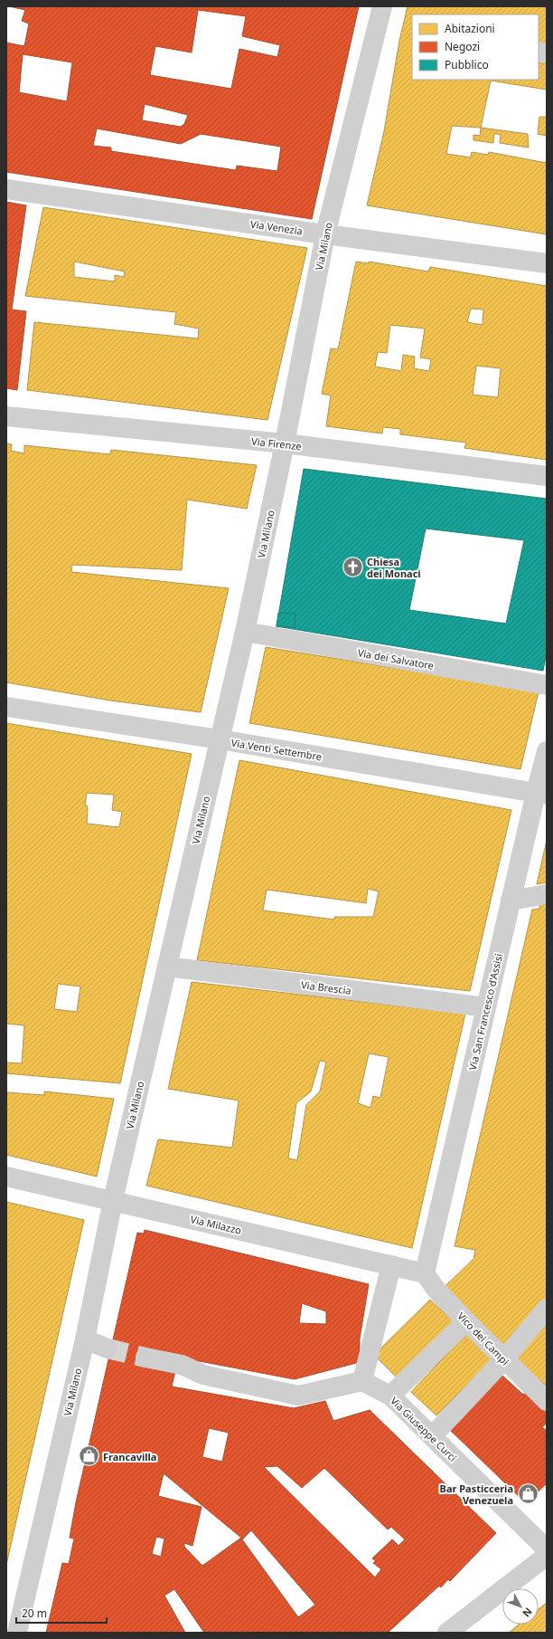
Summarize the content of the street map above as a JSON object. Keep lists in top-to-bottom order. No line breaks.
{"streets":{"street":["Via Venezia","Via Milano","Via Firenze","Via dei Salvatore","Via Venti Settembre","Via Brescia","Via San Francesco d'Assisi","Via Milazzo","Vico dei Campi","Via Giuseppe Curci"]},"crossings":[["Via Venezia","Via Milano"],["Via Milano","Via Firenze"],["Via Milano","Via dei Salvatore"],["Via Milano","Via Venti Settembre"],["Via Milano","Via Brescia"],["Via Milano","Via Milazzo"],["Via Venti Settembre","Via San Francesco d'Assisi"],["Via Brescia","Via San Francesco d'Assisi"],["Via San Francesco d'Assisi","Via Milazzo"],["Via San Francesco d'Assisi","Vico dei Campi"],["Via Milazzo","Vico dei Campi"]],"places":{"church":["Chiesa dei Monaci"],"shop":["Francavilla","Bar Pasticceria Venezuela"]},"legend":["Abitazioni","Negozi","Pubblico"],"scale_bar":"20 m","north":"bottom right"}
